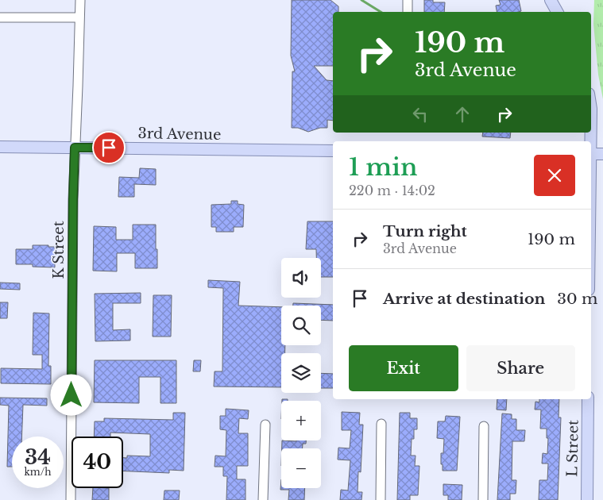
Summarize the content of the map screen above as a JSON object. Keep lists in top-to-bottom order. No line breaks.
{"streets":{"main road":["3rd Avenue","L Street"],"street":["K Street"]},"crossings":[["3rd Avenue","K Street"]],"page":{"turn":["190 m","3rd Avenue"],"heading":["1 min","220 m · 14:02"],"list":[{"name":"Turn right","note":"3rd Avenue","value":"190 m"},{"name":"Arrive at destination","value":"30 m"}],"map_buttons":["+","−"],"buttons":["Exit","Share"],"speed":"34 km/h","limit":"40"}}
